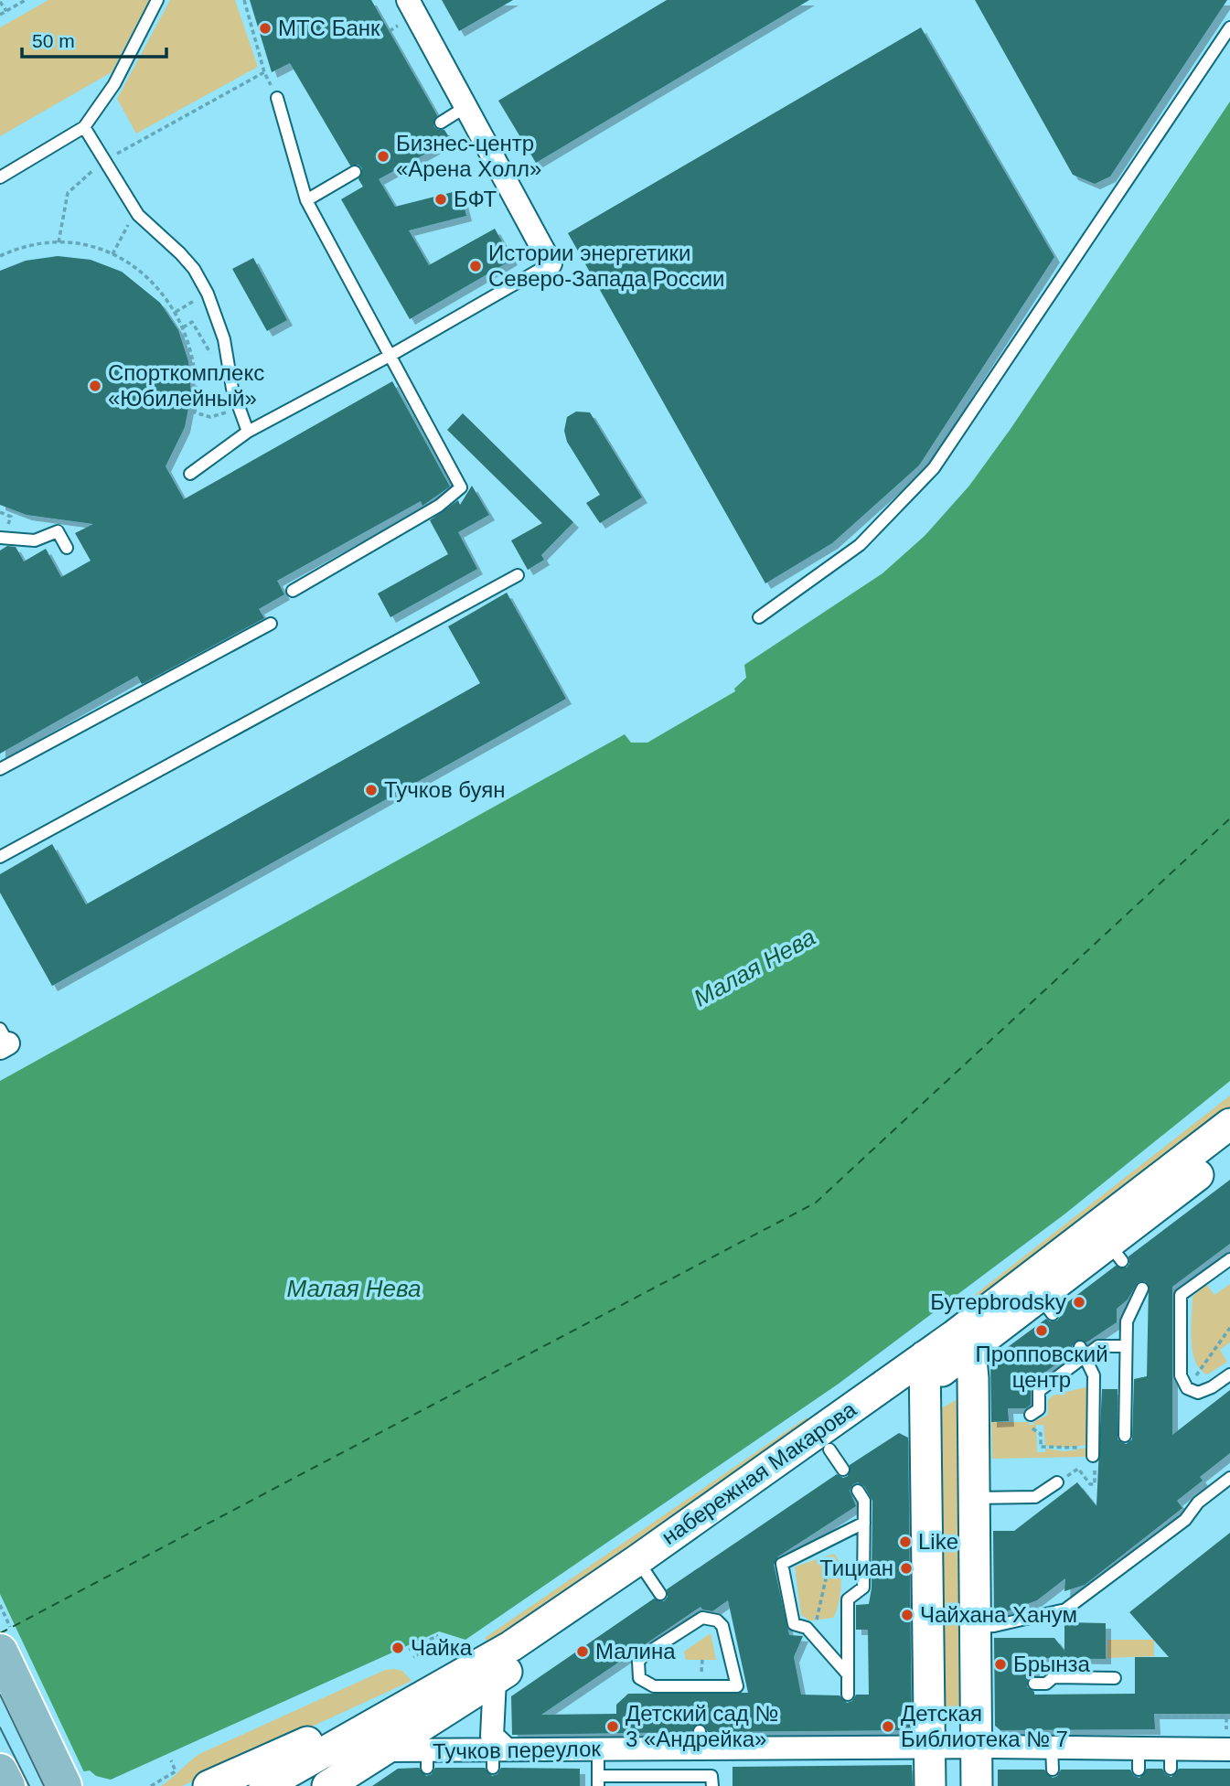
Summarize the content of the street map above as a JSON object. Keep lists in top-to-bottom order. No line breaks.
{"streets":{"main road":["набережная Макарова"],"street":["Тучков переулок"]},"crossings":[["набережная Макарова","Тучков переулок"]],"water":["Малая Нева"],"places":["МТС Банк","Бизнес-центр «Арена Холл»","БФТ","Истории энергетики Северо-Запада России","Спорткомплекс «Юбилейный»","Тучков буян","Бутерbrodsky","Пропповский центр","Like","Тициан","Чайхана Ханум","Чайка","Малина","Брынза","Детский сад № 3 «Андрейка»","Детская Библиотека № 7"],"scale_bar":"50 m"}
